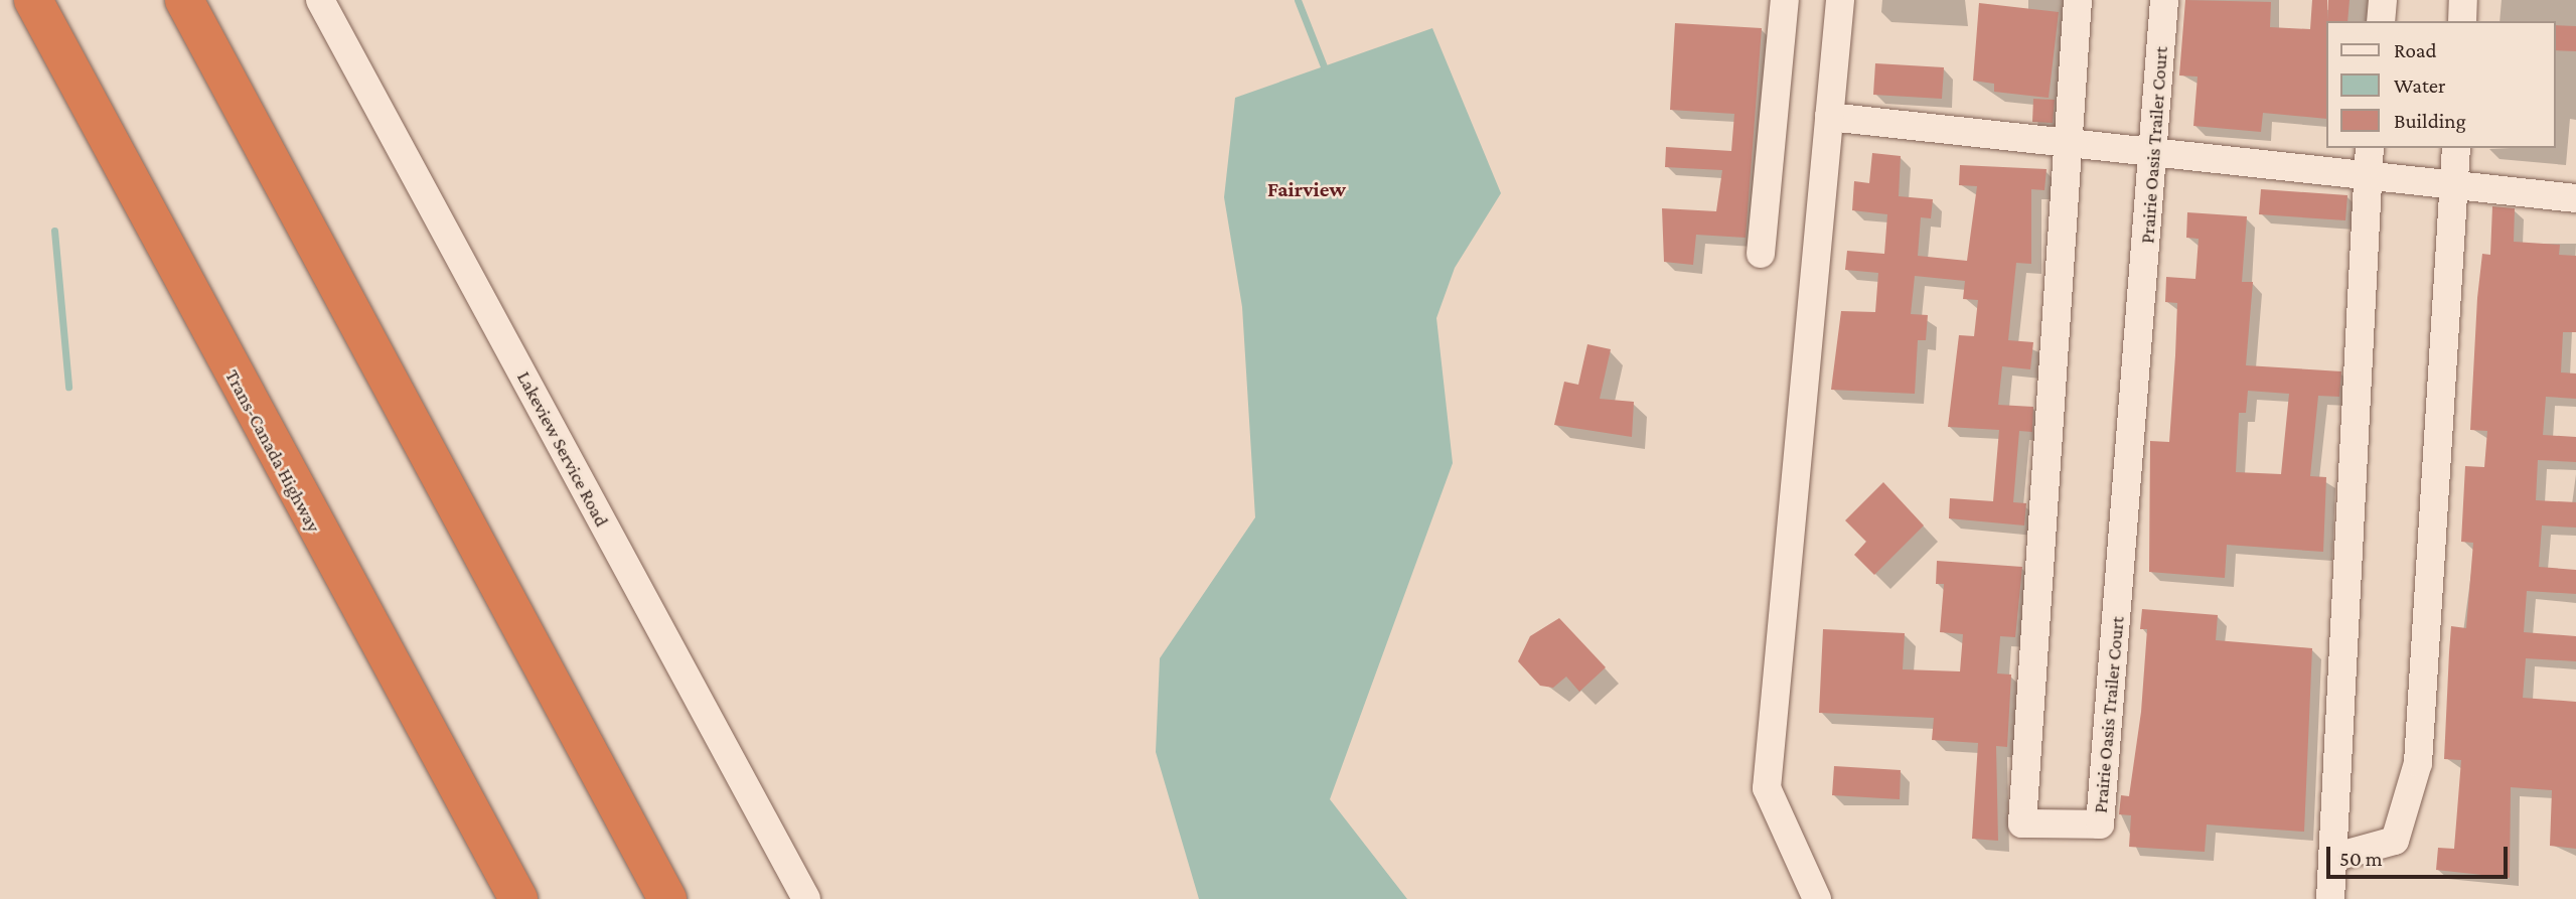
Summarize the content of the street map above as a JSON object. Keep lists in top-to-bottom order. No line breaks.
{"streets":{"highway":["Trans-Canada Highway"],"street":["Prairie Oasis Trailer Court","Lakeview Service Road"]},"districts":["Fairview"],"legend":["Road","Water","Building"],"scale_bar":"50 m"}
